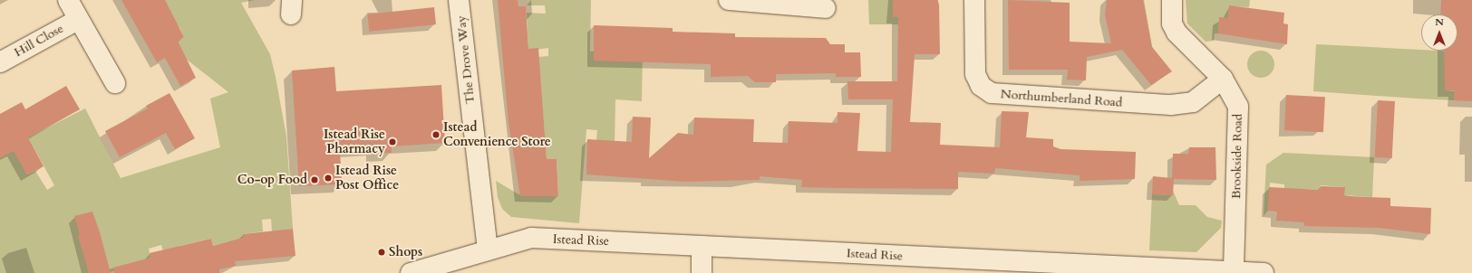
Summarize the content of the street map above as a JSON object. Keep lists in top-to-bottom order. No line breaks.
{"streets":{"street":["Hill Close","The Drove Way","Northumberland Road","Brookside Road","Istead Rise"]},"crossings":[["The Drove Way","Istead Rise"],["Northumberland Road","Brookside Road"],["Brookside Road","Istead Rise"]],"places":["Istead Convenience Store","Istead Rise Pharmacy","Istead Rise Post Office","Co-op Food","Shops"],"north":"top"}
